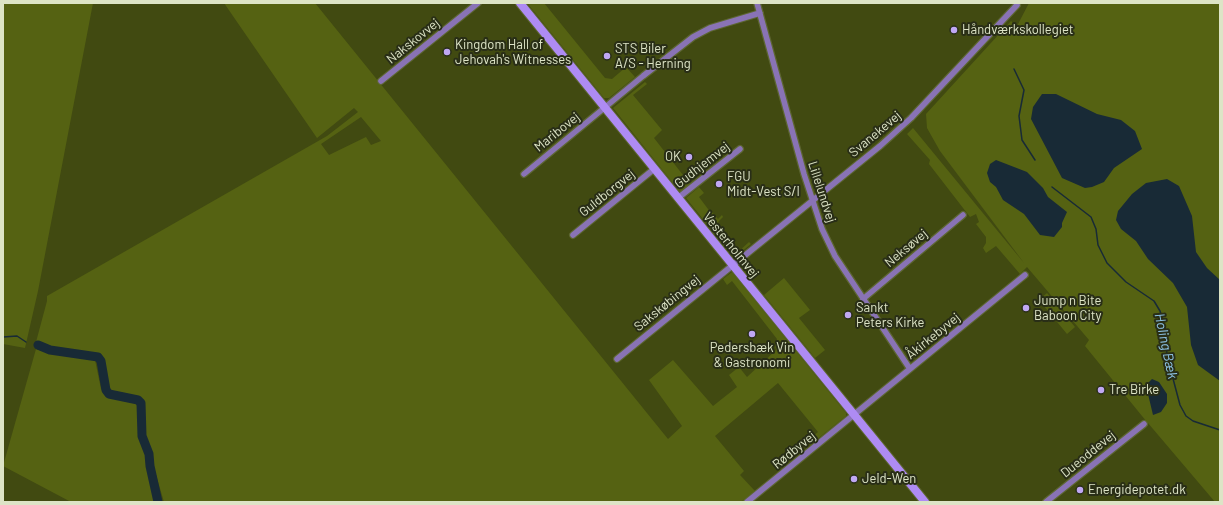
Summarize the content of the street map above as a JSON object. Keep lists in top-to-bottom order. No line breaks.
{"streets":{"street":["Nakskovvej","Maribovej","Svanekevej","Gudhjemvej","Lillelundvej","Guldborgvej","Vesterholmvej","Neksøvej","Sakskøbingvej","Åkirkebyvej","Rødbyvej","Dueoddevej"]},"crossings":[["Maribovej","Lillelundvej"],["Maribovej","Vesterholmvej"],["Svanekevej","Lillelundvej"],["Svanekevej","Vesterholmvej"],["Svanekevej","Sakskøbingvej"],["Gudhjemvej","Vesterholmvej"],["Lillelundvej","Neksøvej"],["Lillelundvej","Åkirkebyvej"],["Guldborgvej","Vesterholmvej"],["Vesterholmvej","Sakskøbingvej"],["Vesterholmvej","Åkirkebyvej"],["Vesterholmvej","Rødbyvej"],["Åkirkebyvej","Rødbyvej"]],"water":["Holing Bæk"],"places":["Håndværkskollegiet","Kingdom Hall of Jehovah's Witnesses","STS Biler A/S - Herning","OK","FGU Midt-Vest S/I","Jump n Bite Baboon City","Sankt Peters Kirke","Pedersbæk Vin & Gastronomi","Tre Birke","Jeld-Wen","Energidepotet.dk"]}
